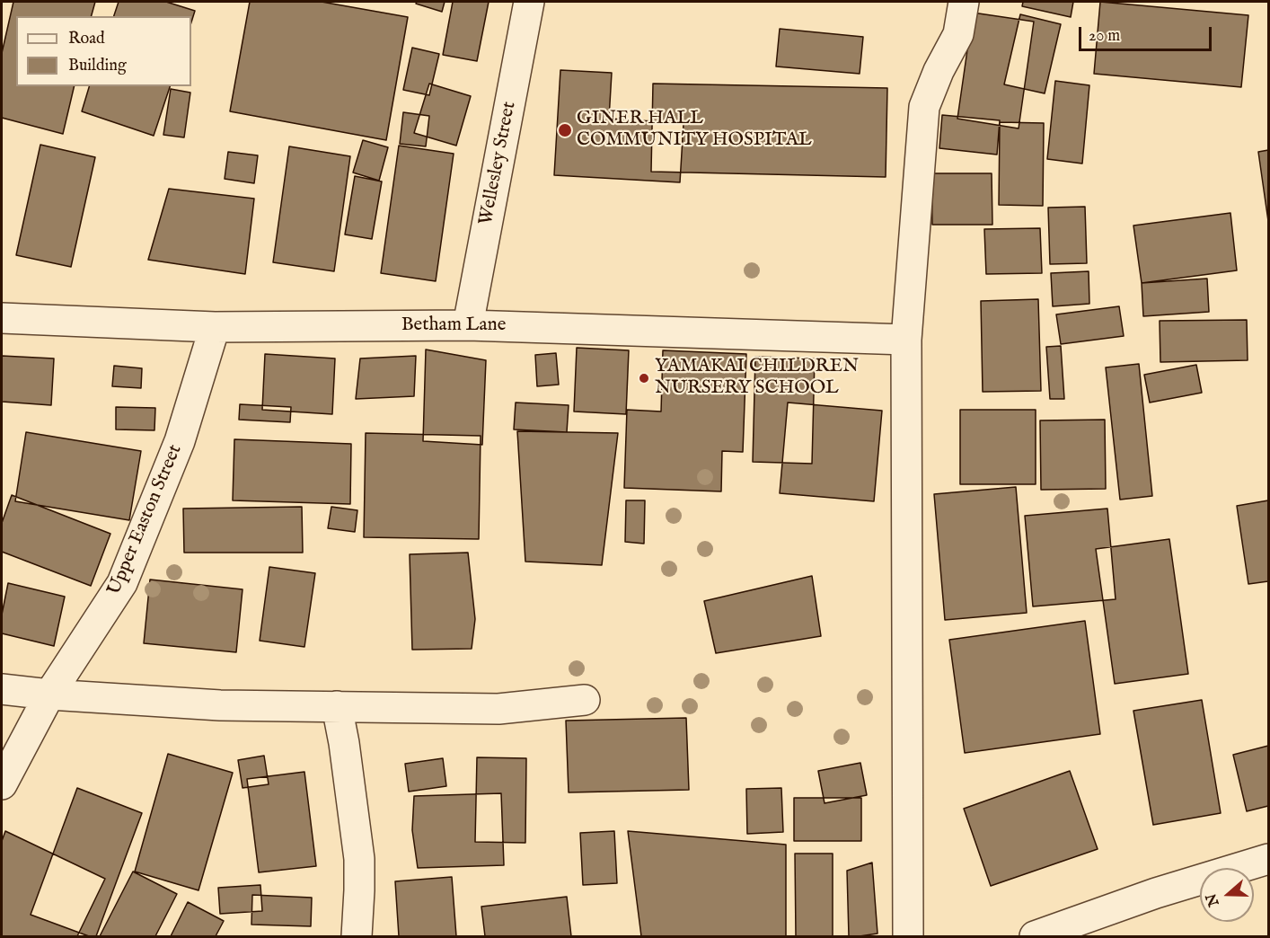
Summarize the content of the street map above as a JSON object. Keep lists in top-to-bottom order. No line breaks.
{"streets":{"street":["Wellesley Street","Betham Lane","Upper Easton Street"]},"crossings":[["Wellesley Street","Betham Lane"],["Betham Lane","Upper Easton Street"]],"places":["GINER HALL COMMUNITY HOSPITAL","YAMAKAI CHILDREN NURSERY SCHOOL"],"legend":["Road","Building"],"scale_bar":"20 m","north":"left"}
